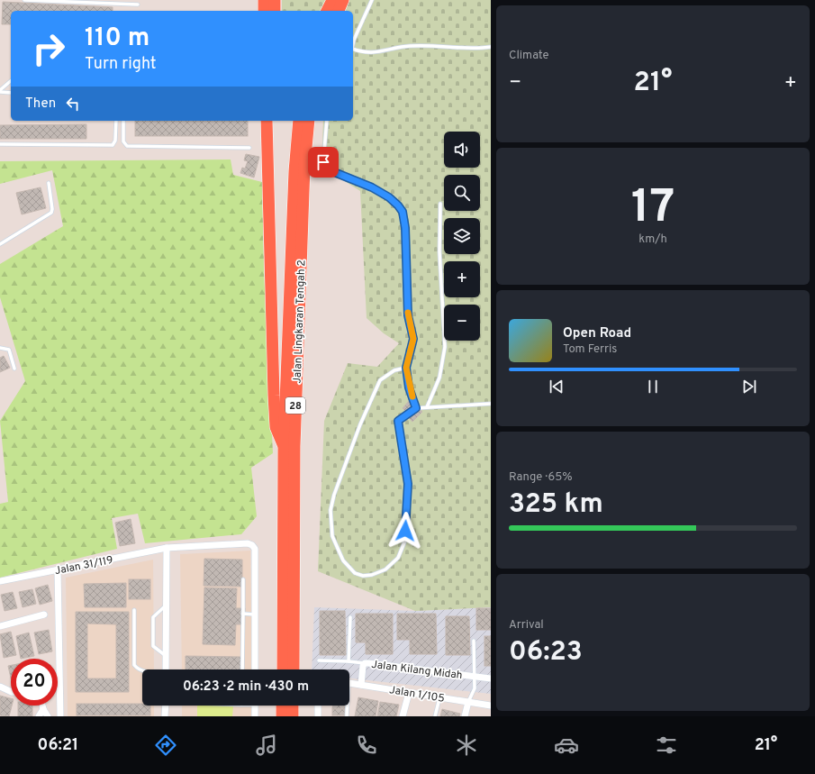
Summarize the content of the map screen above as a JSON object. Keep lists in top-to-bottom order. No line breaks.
{"streets":{"highway":["Jalan Lingkaran Tengah 2","28"],"street":["Jalan 31/119","Jalan Kilang Midah","Jalan 1/105"]},"crossings":[["Jalan Kilang Midah","Jalan 1/105"]],"page":{"tile":["Climate",["17","km/h"],["Range · 65%","325 km"],["Arrival","06:23"]],"turn":["110 m","Turn right"],"heat":["−","21°","+"],"then":"Then","map_buttons":["+","−"],"song":["Open Road","Tom Ferris"],"limit":"20","trip":"06:23 · 2 min · 430 m","tabs":["06:21","21°"]}}
